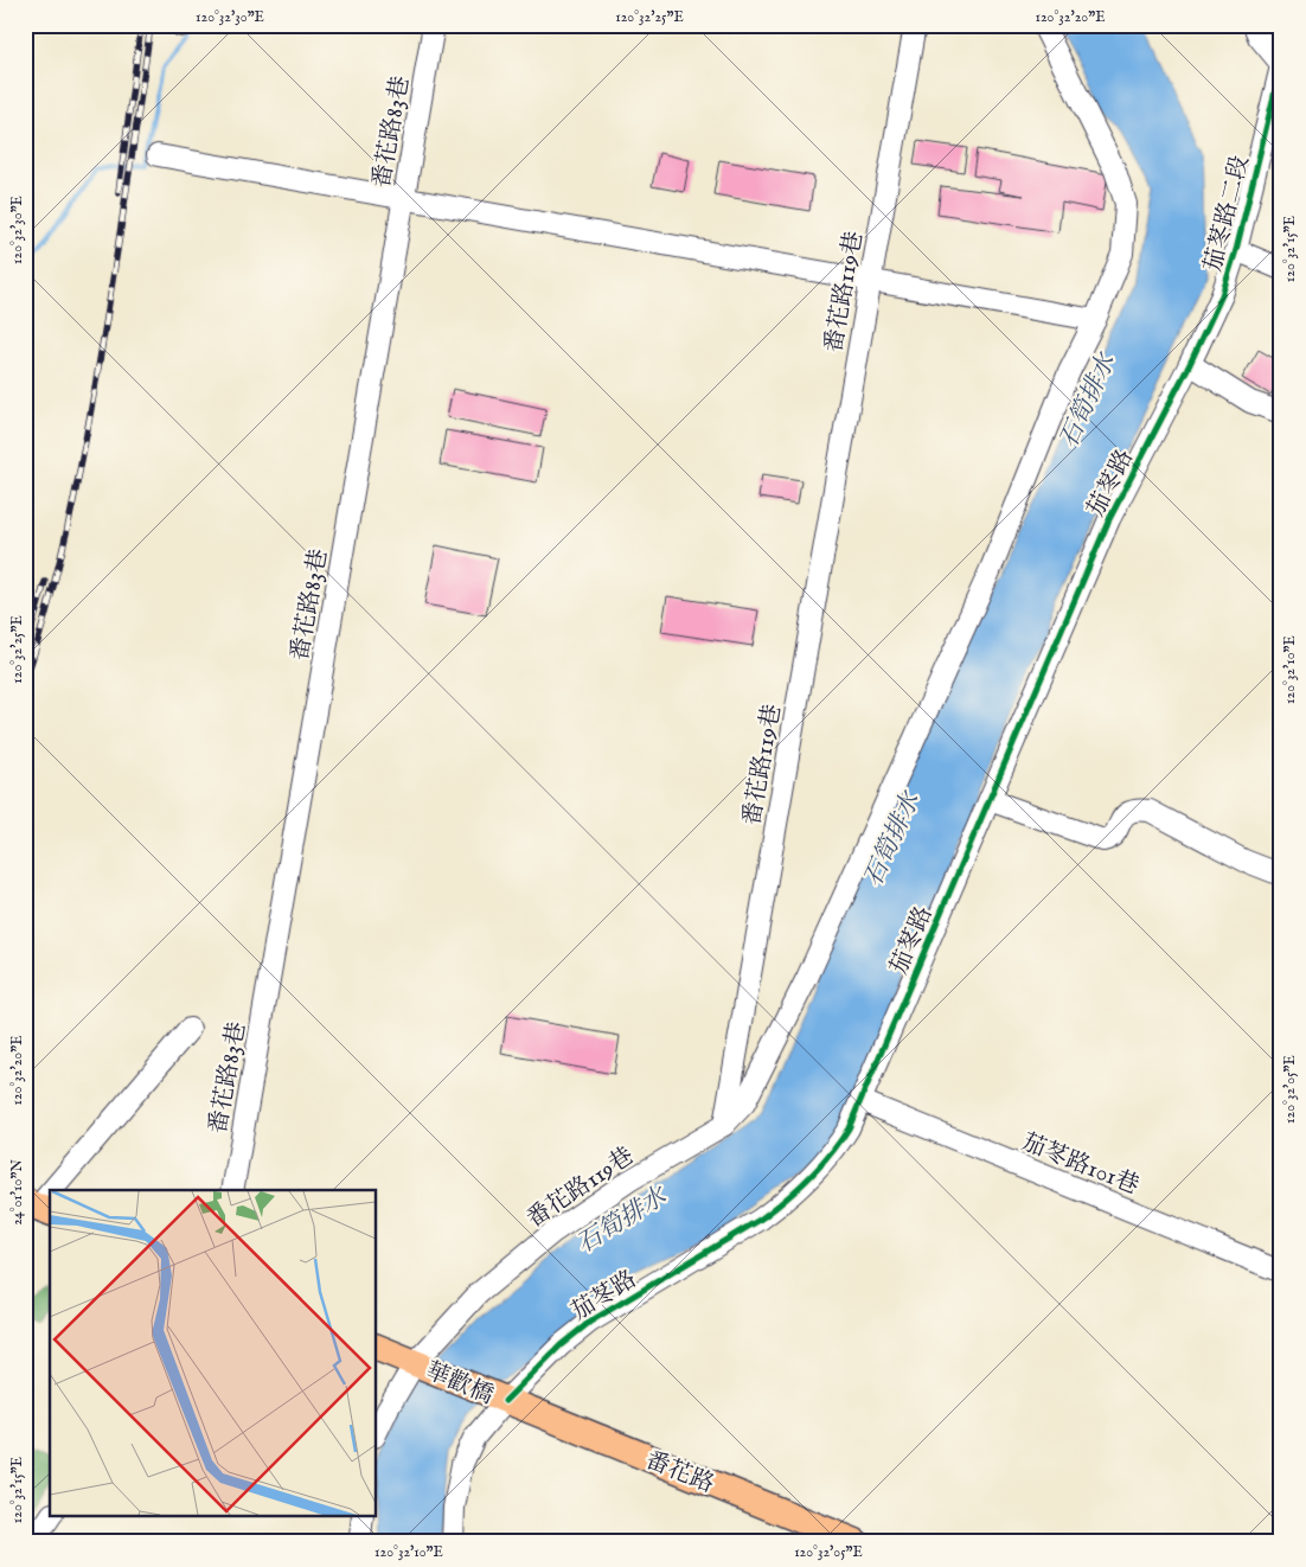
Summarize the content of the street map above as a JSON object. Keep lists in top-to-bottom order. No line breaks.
{"streets":{"main road":["華歡橋","番花路"],"street":["番花路83巷","茄苳路二段","番花路119巷","茄苳路","茄苳路101巷"]},"crossings":[["茄苳路二段","茄苳路"],["番花路119巷","華歡橋"],["茄苳路","茄苳路101巷"],["茄苳路","華歡橋"],["茄苳路","番花路"],["華歡橋","番花路"]],"water":["石筍排水"],"coordinates":["120°32'30\"E","120°32'25\"E","120°32'20\"E","120°32'15\"E","120°32'10\"E","120°32'05\"E","24°01'10\"N"]}
